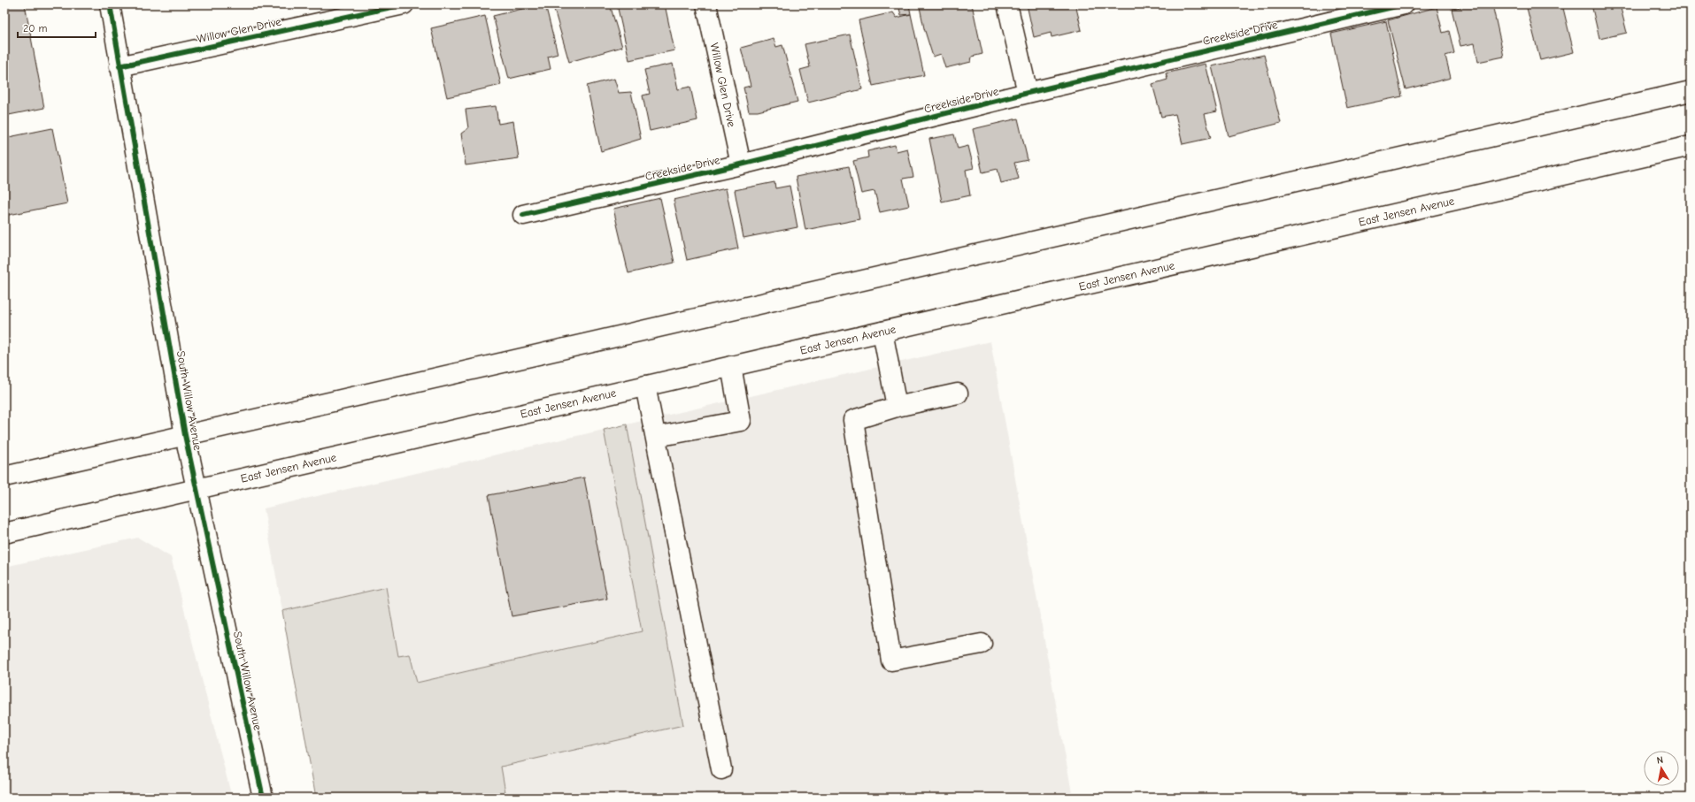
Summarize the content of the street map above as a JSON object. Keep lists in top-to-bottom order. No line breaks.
{"streets":{"main road":["Willow Glen Drive","Creekside Drive","East Jensen Avenue","South Willow Avenue"]},"crossings":[["Willow Glen Drive","Creekside Drive"],["Willow Glen Drive","South Willow Avenue"],["East Jensen Avenue","South Willow Avenue"]],"scale_bar":"20 m","north":"top"}
